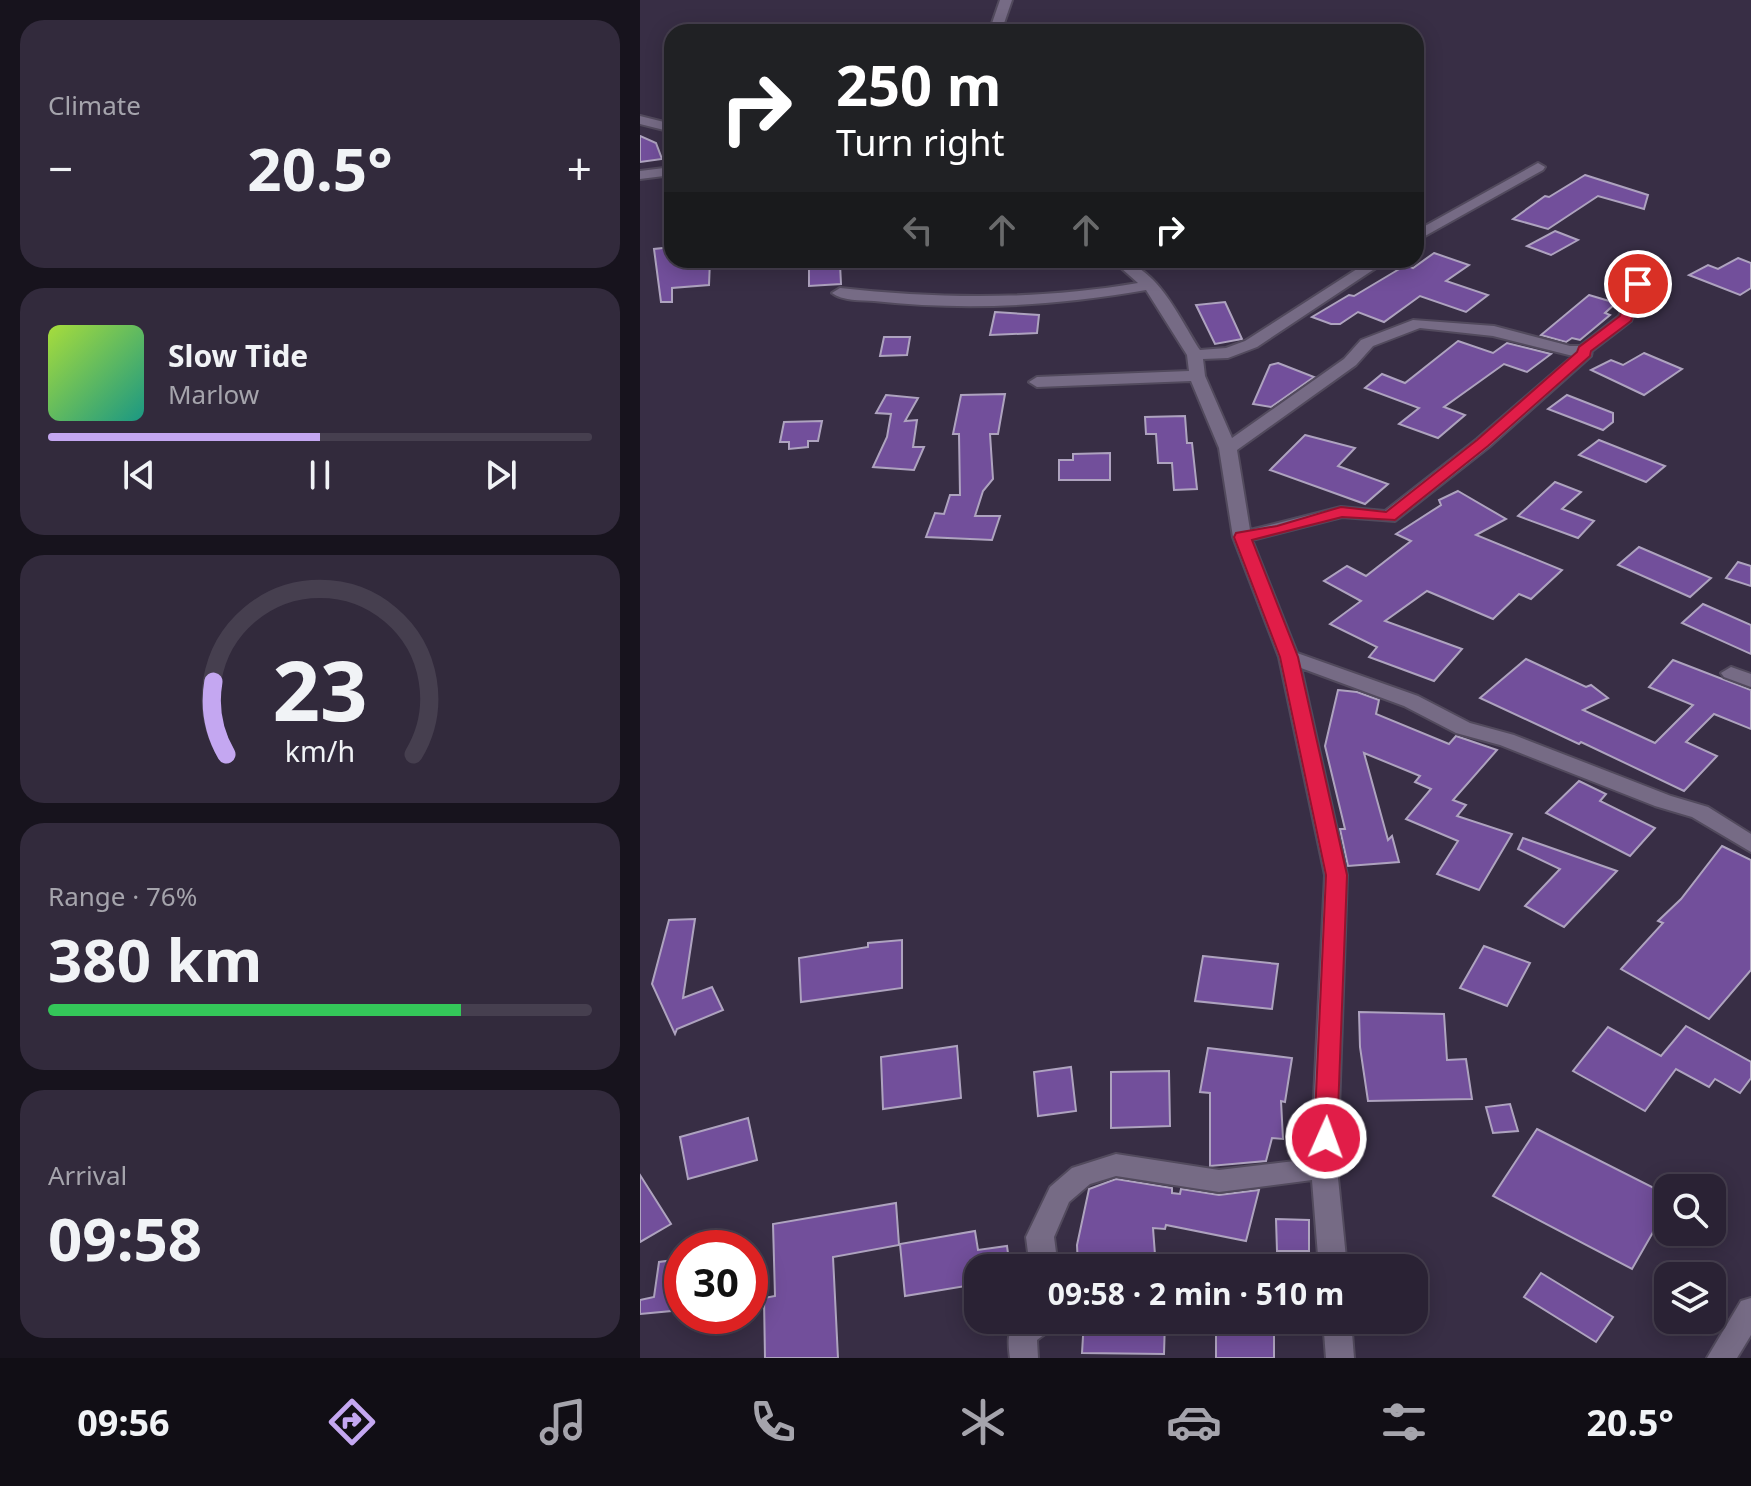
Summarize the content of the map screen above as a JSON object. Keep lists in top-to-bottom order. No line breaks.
{"page":{"tile":["Climate",["Range · 76%","380 km"],["Arrival","09:58"]],"turn":["250 m","Turn right"],"heat":["−","20.5°","+"],"song":["Slow Tide","Marlow"],"limit":"30","trip":"09:58 · 2 min · 510 m","tabs":["09:56","20.5°"],"gauge":["23","km/h"]}}
